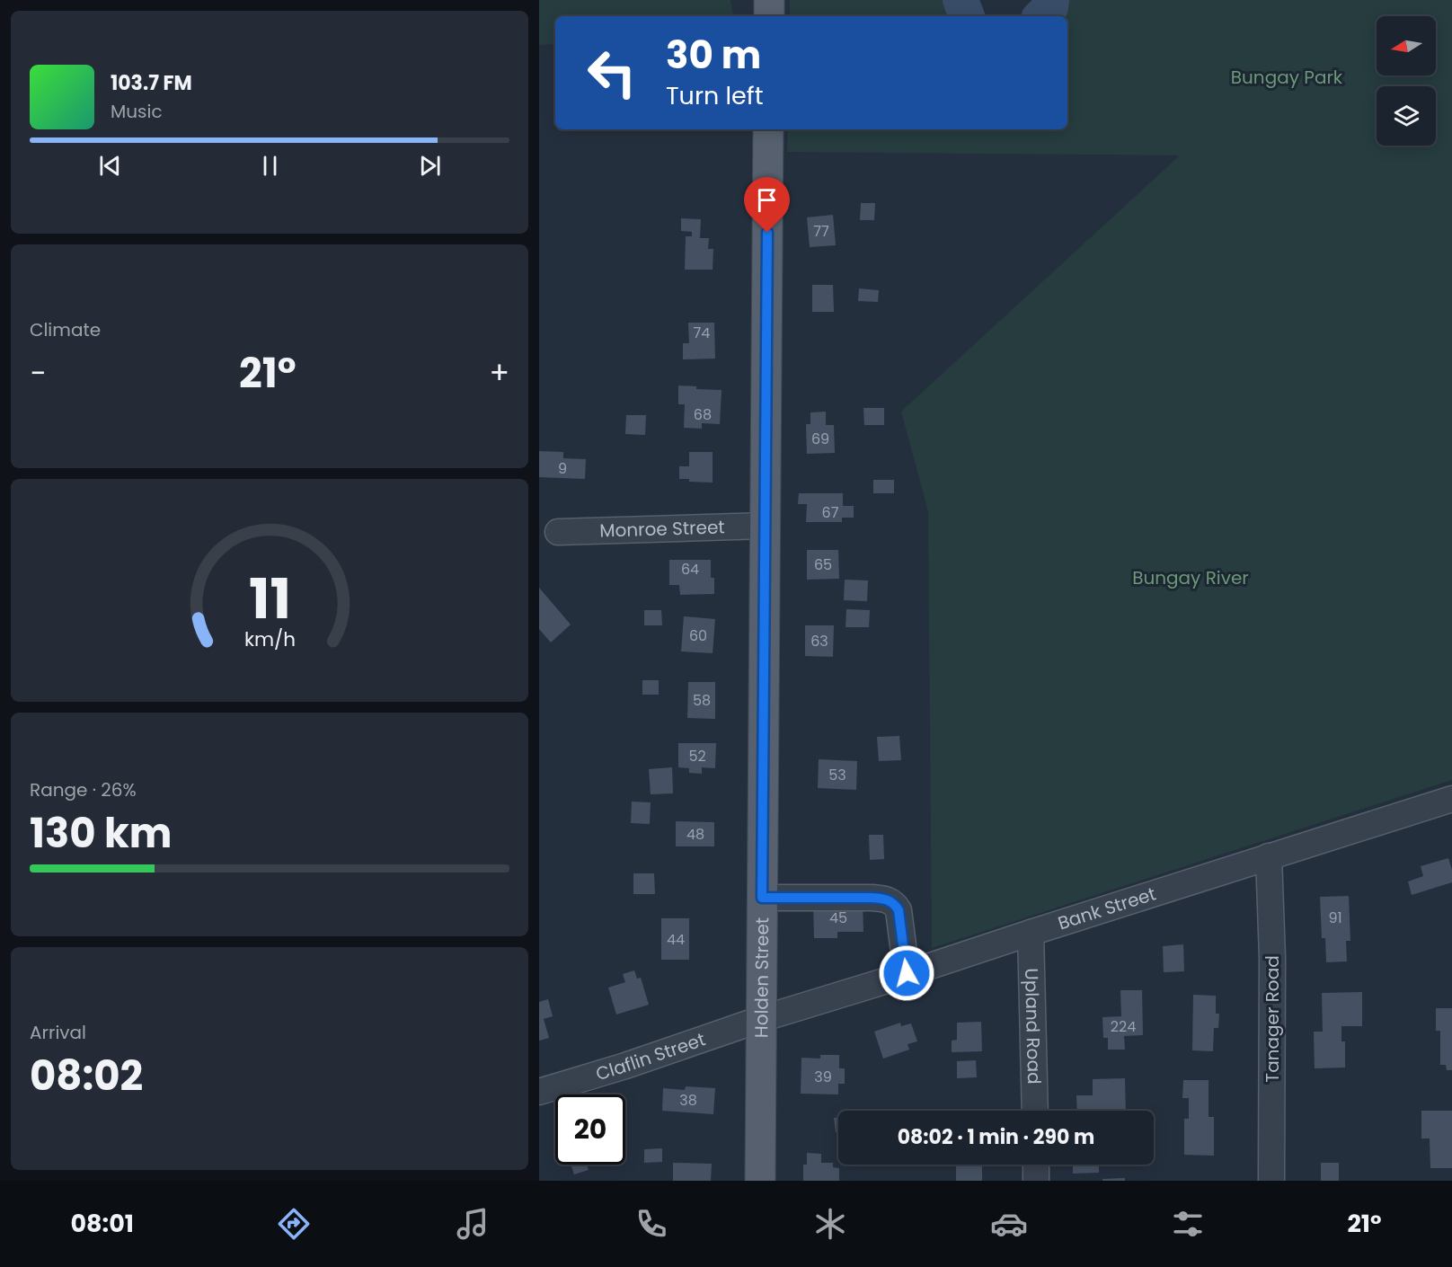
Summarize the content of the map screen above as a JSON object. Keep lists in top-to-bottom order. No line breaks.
{"streets":{"main road":["Holden Street"],"street":["Monroe Street","Bank Street","Tanager Road","Upland Road","Claflin Street"]},"crossings":[["Monroe Street","Holden Street"],["Bank Street","Holden Street"],["Bank Street","Tanager Road"],["Bank Street","Upland Road"],["Bank Street","Claflin Street"],["Holden Street","Claflin Street"]],"parks":["Bungay Park","Bungay River"],"house_numbers":["77","74","68","69","9","67","65","64","60","63","58","52","53","48","45","91","44","224","39","38"],"north":"left","page":{"turn":["30 m","Turn left"],"song":["103.7 FM","Music"],"tile":["Climate",["Range · 26%","130 km"],["Arrival","08:02"]],"heat":["−","21°","+"],"limit":"20","trip":"08:02 · 1 min · 290 m","tabs":["08:01","21°"],"gauge":["11","km/h"]}}
